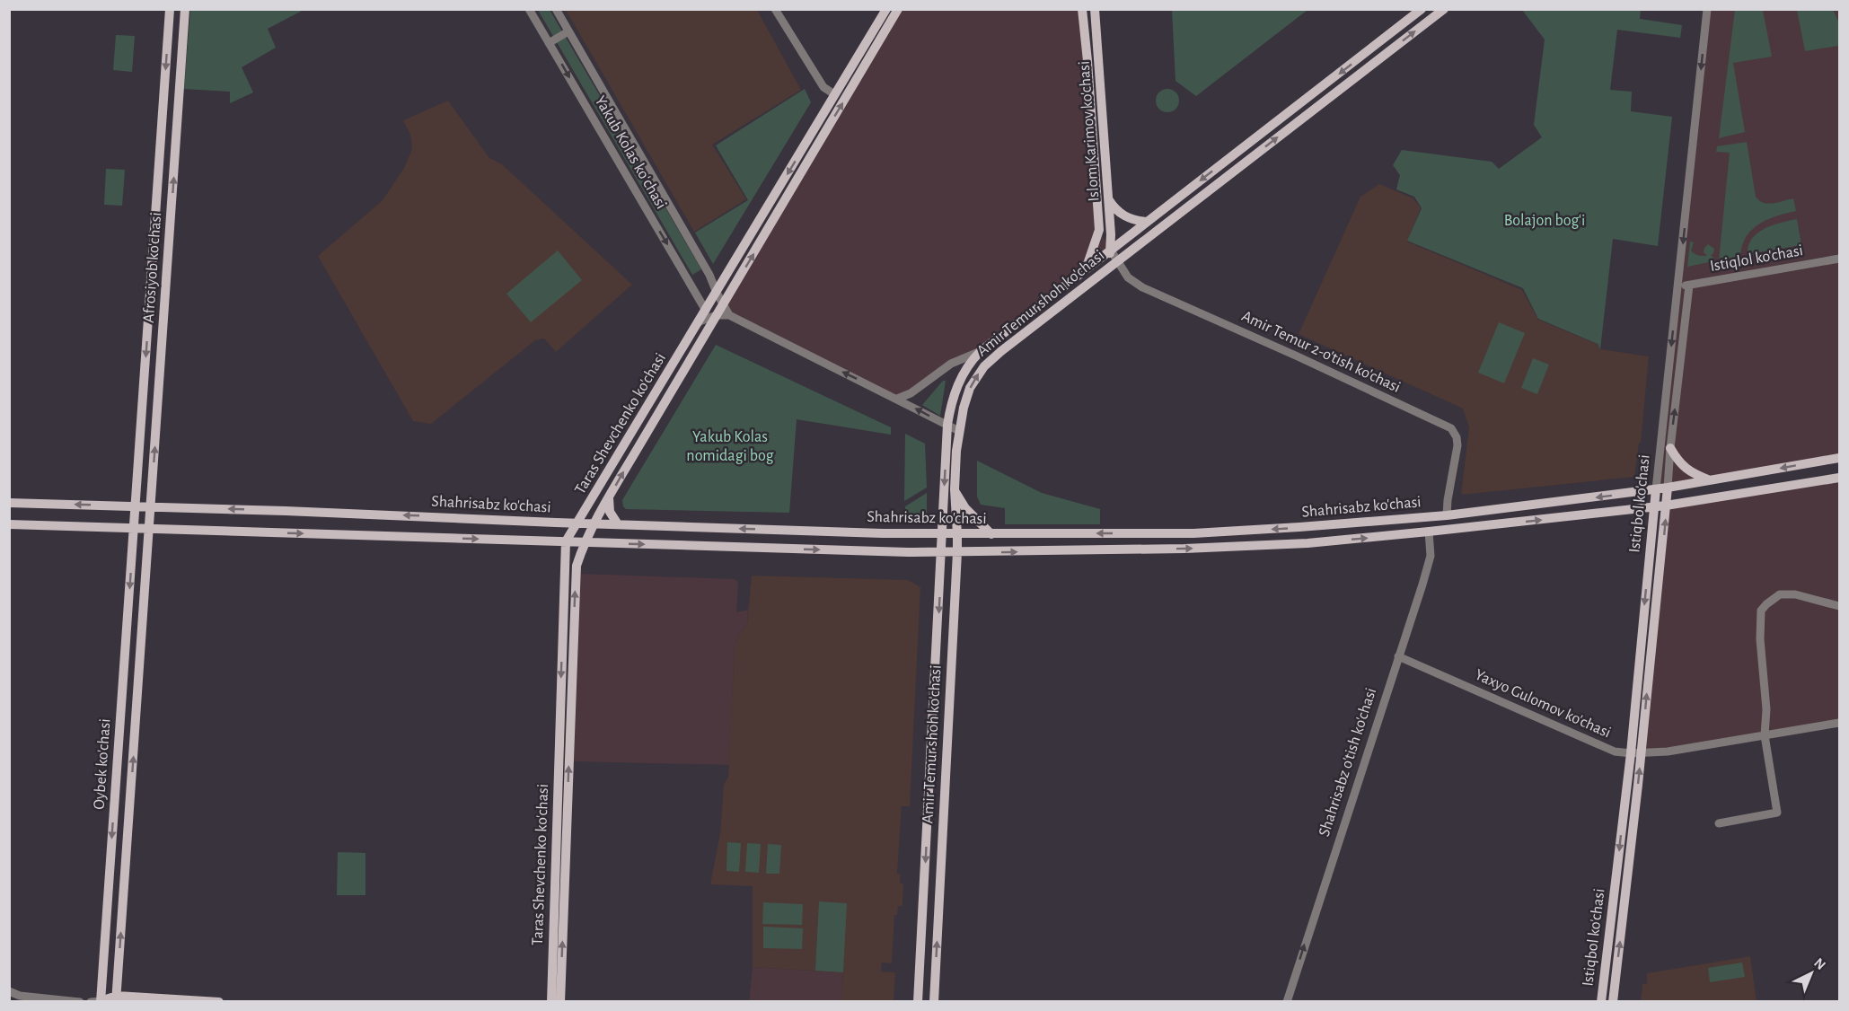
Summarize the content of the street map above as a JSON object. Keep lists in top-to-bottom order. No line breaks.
{"streets":{"main road":["Islom Karimov ko'chasi","Afrosiyob ko'chasi","Amir Temur shoh ko'chasi","Taras Shevchenko ko'chasi","Istiqbol ko'chasi","Shahrisabz ko'chasi","Oybek ko'chasi"],"street":["Yakub Kolas koʻchasi","Istiqlol ko'chasi","Amir Temur 2-o'tish ko'chasi","Yaxyo Gulomov ko'chasi","Shahrisabz o'tish ko'chasi"]},"crossings":[["Islom Karimov ko'chasi","Amir Temur shoh ko'chasi"],["Yakub Kolas koʻchasi","Taras Shevchenko ko'chasi"],["Istiqlol ko'chasi","Istiqbol ko'chasi"],["Afrosiyob ko'chasi","Shahrisabz ko'chasi"],["Afrosiyob ko'chasi","Oybek ko'chasi"],["Amir Temur shoh ko'chasi","Amir Temur 2-o'tish ko'chasi"],["Amir Temur shoh ko'chasi","Shahrisabz ko'chasi"],["Amir Temur 2-o'tish ko'chasi","Shahrisabz ko'chasi"],["Taras Shevchenko ko'chasi","Shahrisabz ko'chasi"],["Istiqbol ko'chasi","Shahrisabz ko'chasi"],["Istiqbol ko'chasi","Yaxyo Gulomov ko'chasi"],["Shahrisabz ko'chasi","Shahrisabz o'tish ko'chasi"],["Shahrisabz ko'chasi","Oybek ko'chasi"],["Yaxyo Gulomov ko'chasi","Shahrisabz o'tish ko'chasi"]],"one_way":["Shahrisabz o'tish ko'chasi"],"parks":["Bolajon bog‘i","Yakub Kolas nomidagi bog"],"north":"top right"}
